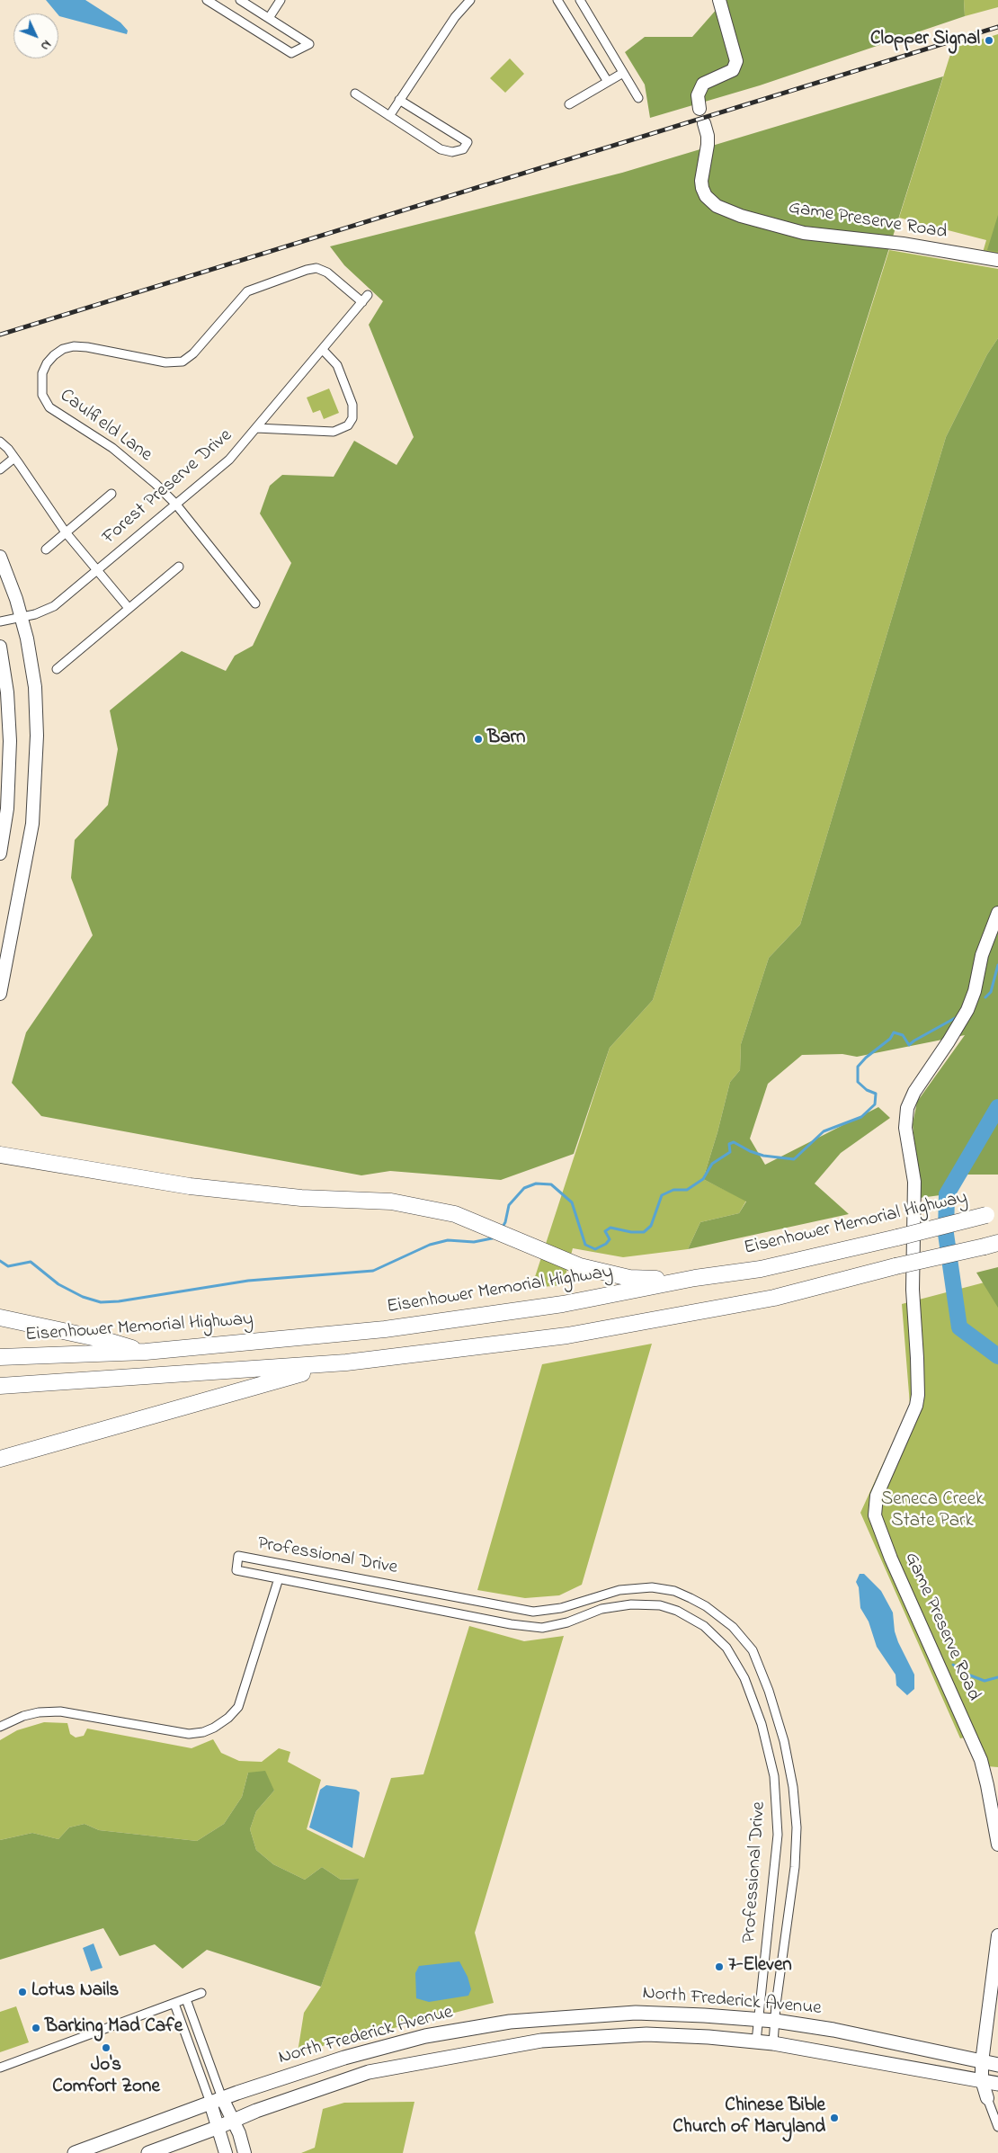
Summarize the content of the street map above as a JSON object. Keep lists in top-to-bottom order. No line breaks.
{"streets":{"highway":["Eisenhower Memorial Highway"],"main road":["North Frederick Avenue"],"street":["Game Preserve Road","Caulfield Lane","Forest Preserve Drive","Professional Drive"]},"crossings":[["Caulfield Lane","Forest Preserve Drive"],["Professional Drive","North Frederick Avenue"]],"parks":["Seneca Creek State Park"],"places":["Clopper Signal","Barn","7-Eleven","Lotus Nails","Barking Mad Cafe","Jo's Comfort Zone","Chinese Bible Church of Maryland"],"north":"bottom right"}
